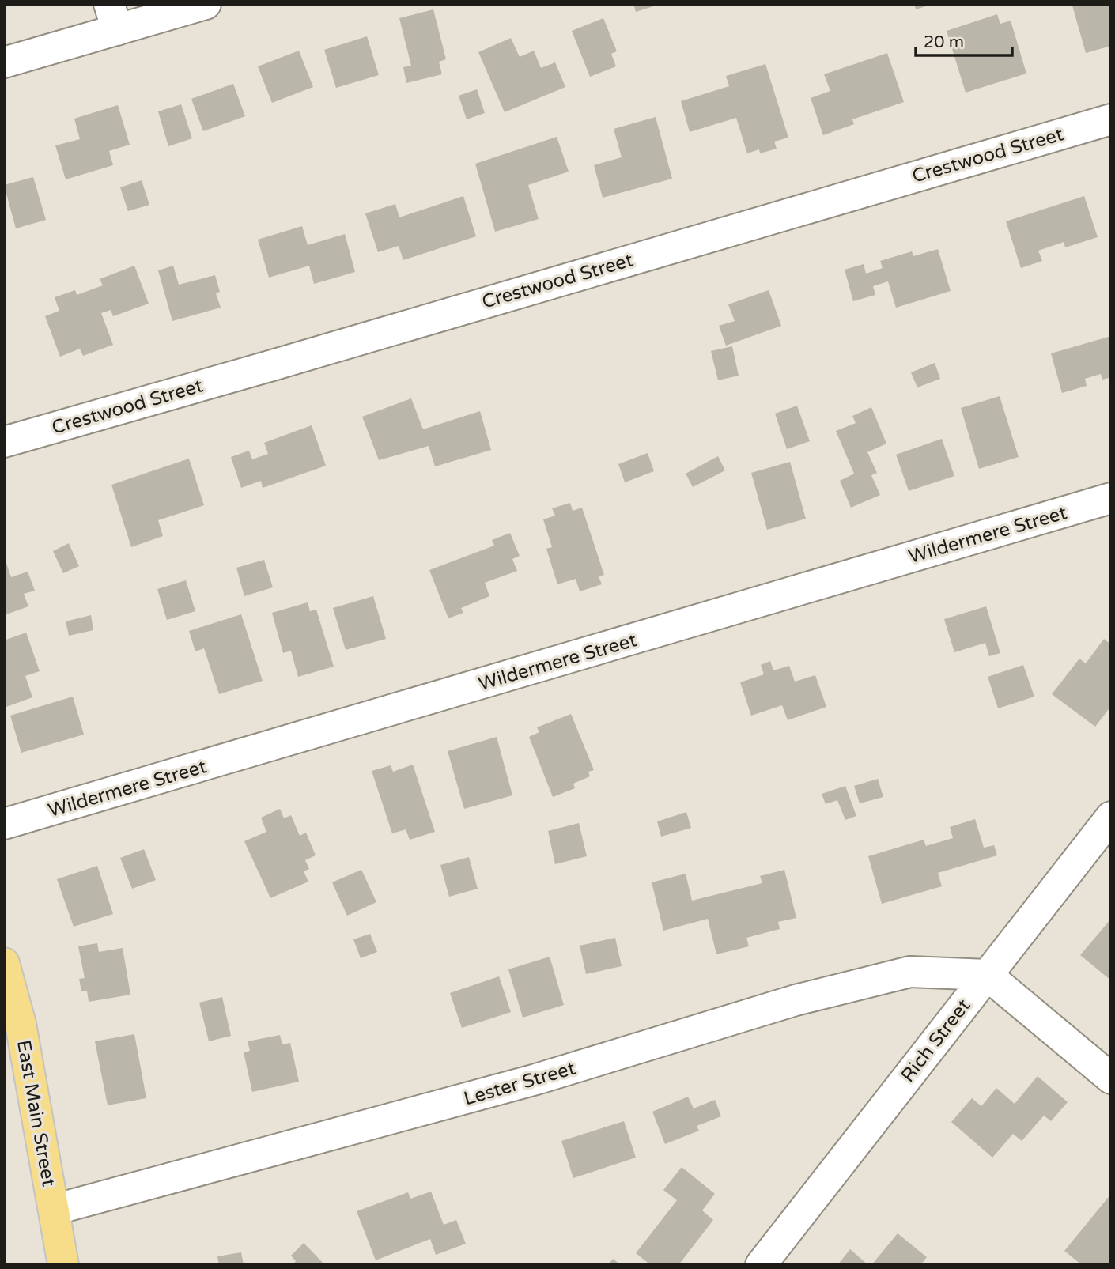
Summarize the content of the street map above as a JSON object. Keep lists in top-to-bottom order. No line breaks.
{"streets":{"main road":["East Main Street"],"street":["Crestwood Street","Wildermere Street","Rich Street","Lester Street"]},"crossings":[["Rich Street","Lester Street"],["Lester Street","East Main Street"]],"scale_bar":"20 m"}
